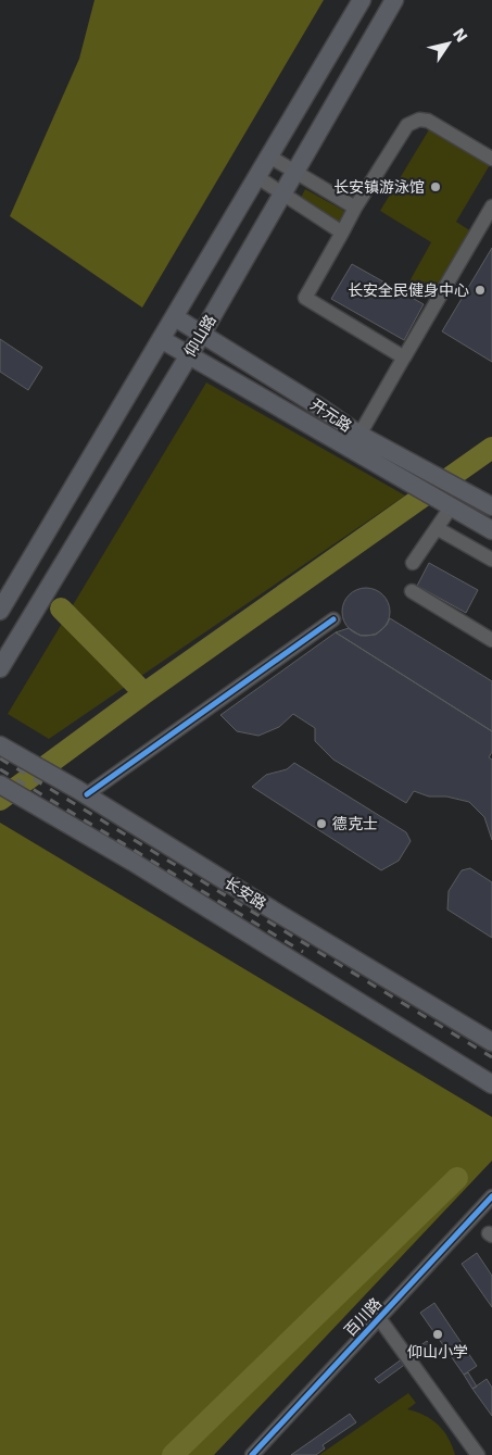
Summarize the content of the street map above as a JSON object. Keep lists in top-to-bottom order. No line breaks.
{"streets":{"main road":["仰山路","开元路","长安路"],"street":["百川路"]},"crossings":[["仰山路","开元路"]],"places":["长安镇游泳馆","长安全民健身中心","德克士","仰山小学"],"north":"top right"}
